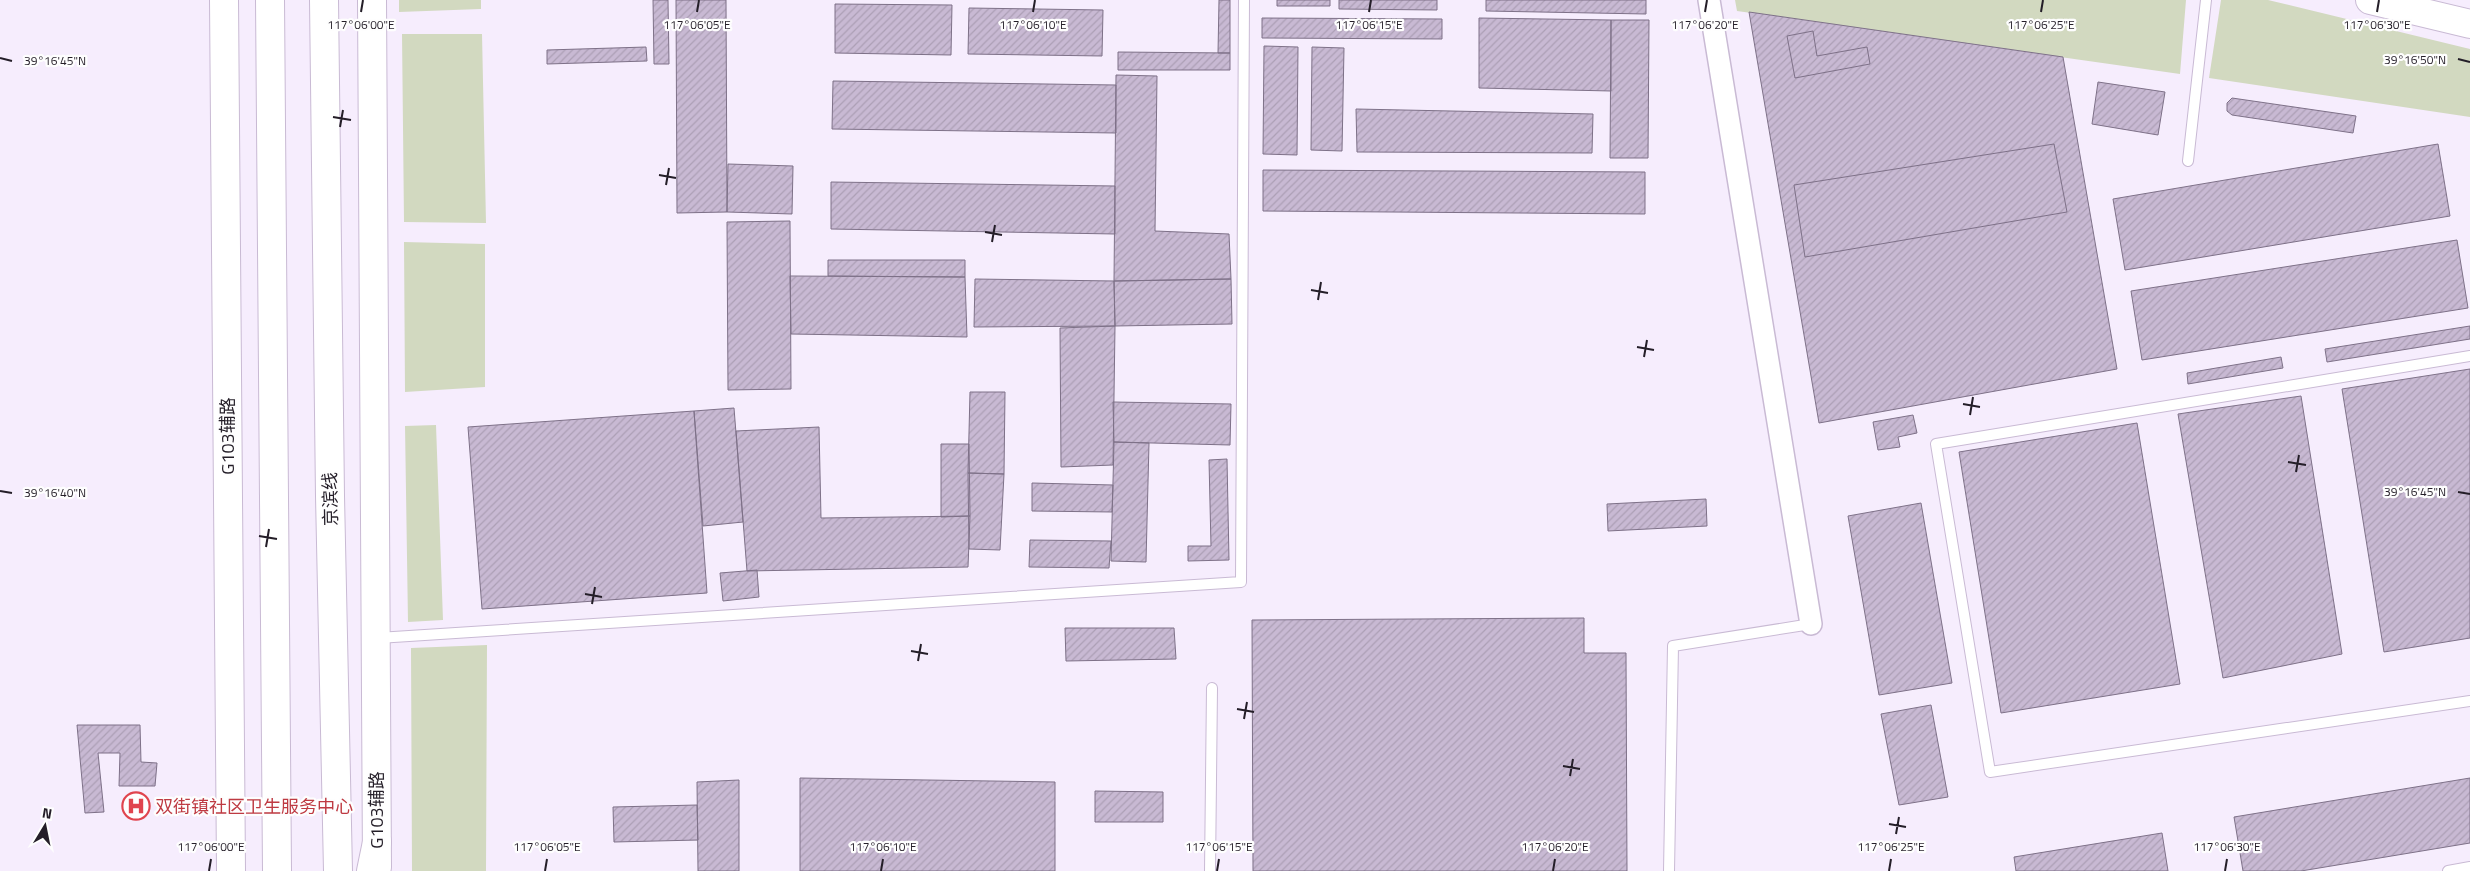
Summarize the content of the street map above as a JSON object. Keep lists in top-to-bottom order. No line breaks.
{"streets":{"main road":["G103辅路","京滨线"]},"places":{"hospital":["双街镇社区卫生服务中心"]},"north":"top","coordinates":["117°06'00\"E","117°06'05\"E","117°06'10\"E","117°06'15\"E","117°06'20\"E","117°06'25\"E","117°06'30\"E","39°16'50\"N","39°16'45\"N","39°16'40\"N"]}
